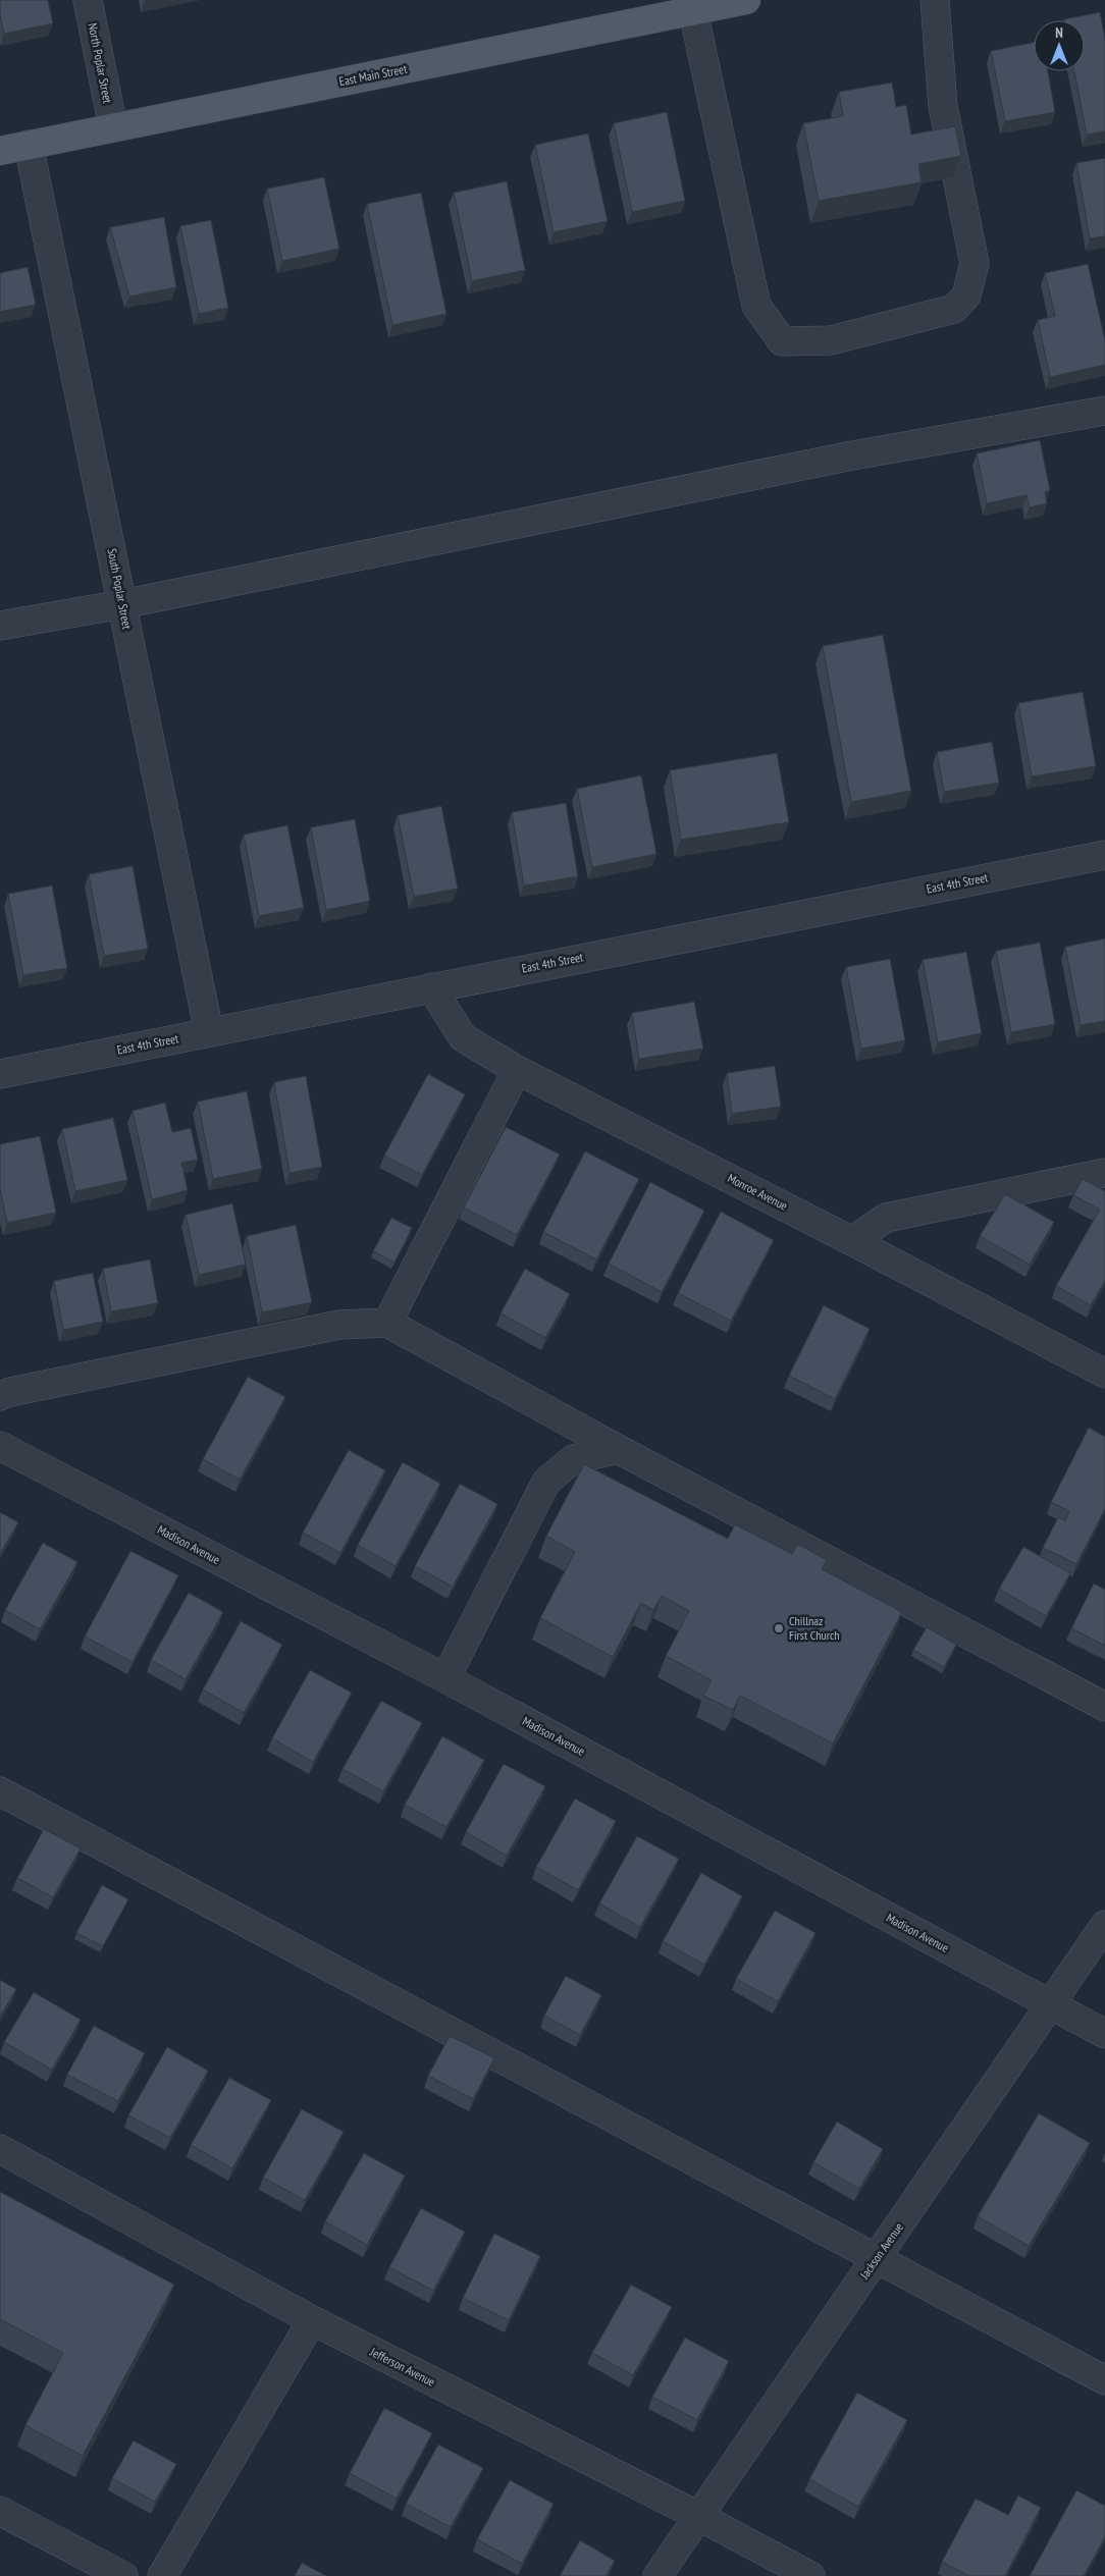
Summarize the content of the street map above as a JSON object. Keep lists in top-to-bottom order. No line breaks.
{"streets":{"main road":["East Main Street"],"street":["North Poplar Street","South Poplar Street","East 4th Street","Monroe Avenue","Madison Avenue","Jackson Avenue","Jefferson Avenue"]},"crossings":[["North Poplar Street","East Main Street"],["East Main Street","South Poplar Street"],["South Poplar Street","East 4th Street"],["East 4th Street","Monroe Avenue"],["Madison Avenue","Jackson Avenue"],["Jackson Avenue","Jefferson Avenue"]],"places":["Chillnaz First Church"],"north":"top"}
